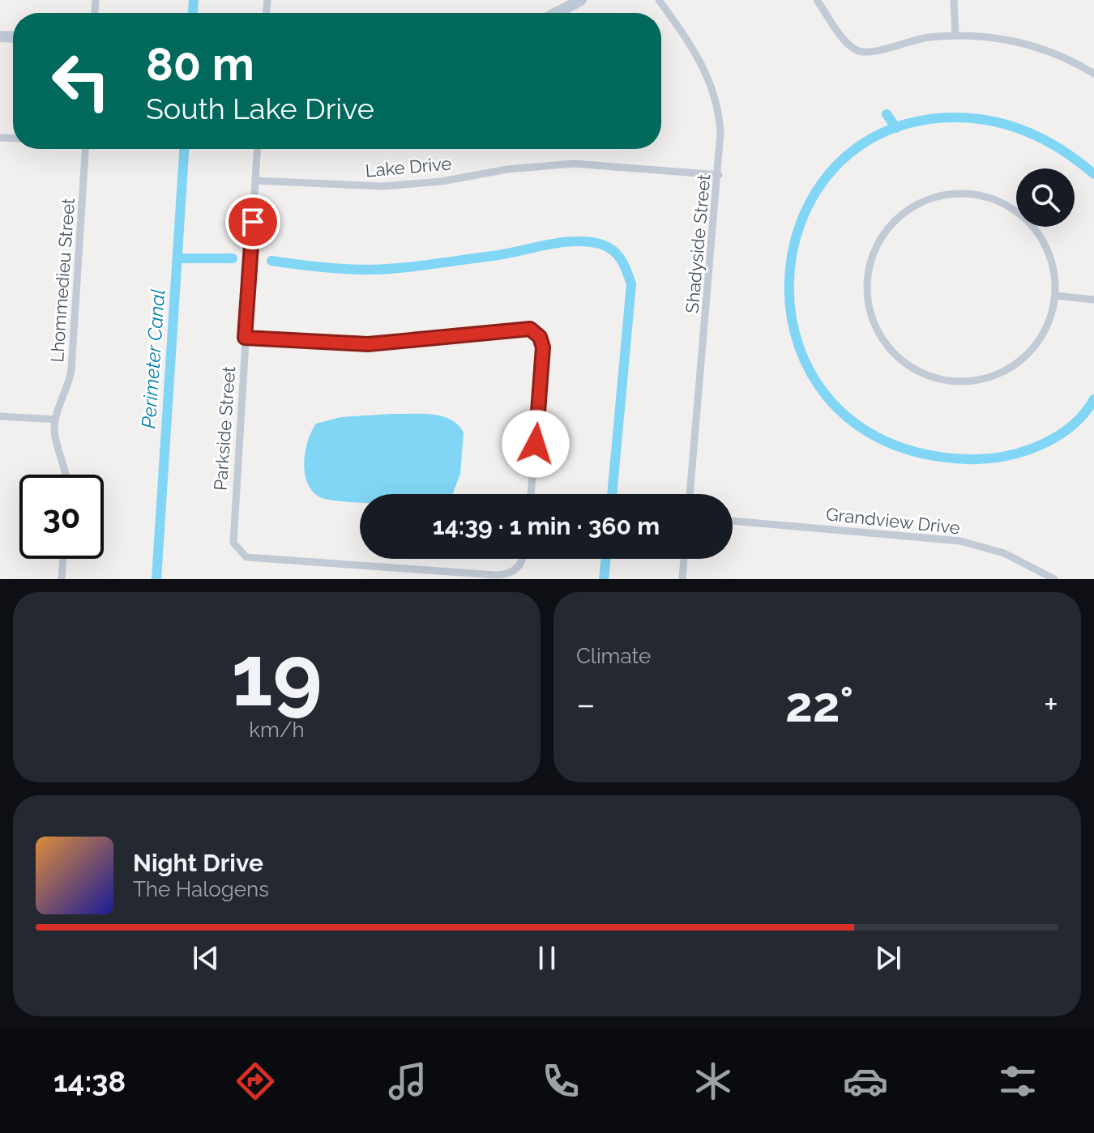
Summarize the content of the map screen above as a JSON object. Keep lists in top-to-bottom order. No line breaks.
{"streets":{"street":["Lake Drive","Shadyside Street","Lhommedieu Street","Parkside Street","Grandview Drive"]},"crossings":[["Lake Drive","Shadyside Street"],["Lake Drive","Parkside Street"]],"water":["Perimeter Canal"],"page":{"turn":["80 m","South Lake Drive"],"limit":"30","trip":"14:39 · 1 min · 360 m","tile":[["19","km/h"],"Climate"],"heat":["−","22°","+"],"song":["Night Drive","The Halogens"],"tabs":"14:38"}}
